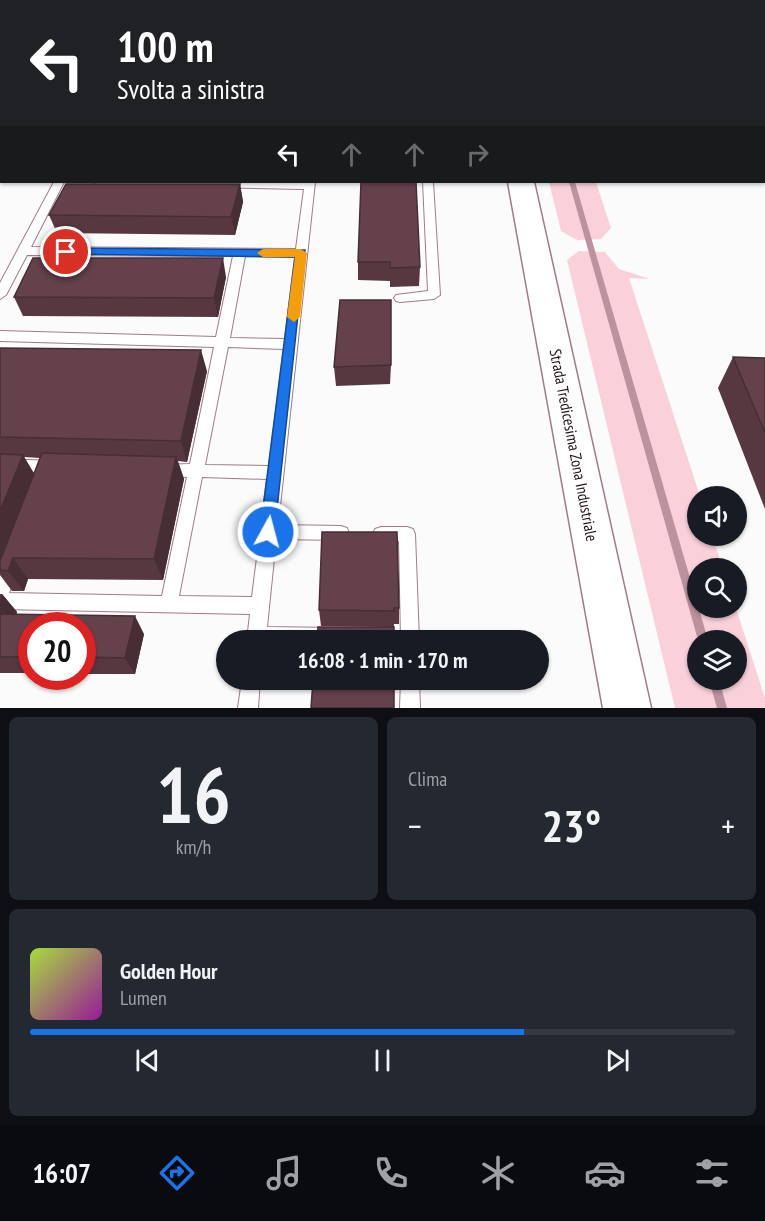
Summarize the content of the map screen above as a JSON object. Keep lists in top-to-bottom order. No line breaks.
{"streets":{"street":["Strada Tredicesima Zona Industriale"]},"page":{"turn":["100 m","Svolta a sinistra"],"limit":"20","trip":"16:08 · 1 min · 170 m","tile":[["16","km/h"],"Clima"],"heat":["−","23°","+"],"song":["Golden Hour","Lumen"],"tabs":"16:07"}}
